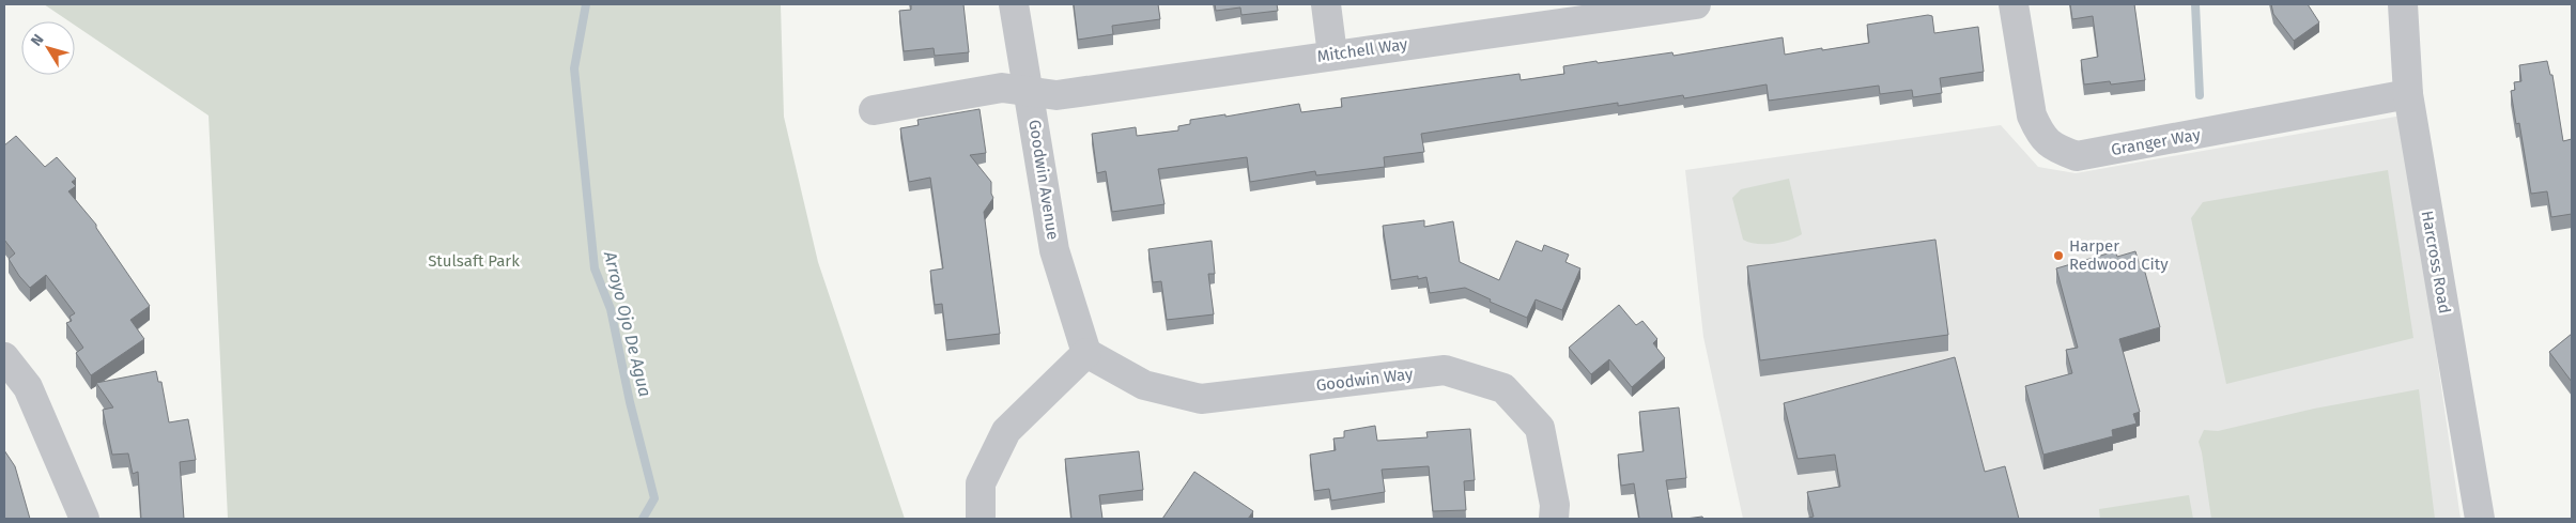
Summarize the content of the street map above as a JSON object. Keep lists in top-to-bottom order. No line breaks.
{"streets":{"street":["Mitchell Way","Granger Way","Goodwin Avenue","Harcross Road","Goodwin Way"]},"crossings":[["Mitchell Way","Goodwin Avenue"],["Granger Way","Harcross Road"],["Goodwin Avenue","Goodwin Way"]],"water":["Arroyo Ojo De Agua"],"parks":["Stulsaft Park"],"places":["Harper Redwood City"],"north":"top left"}
